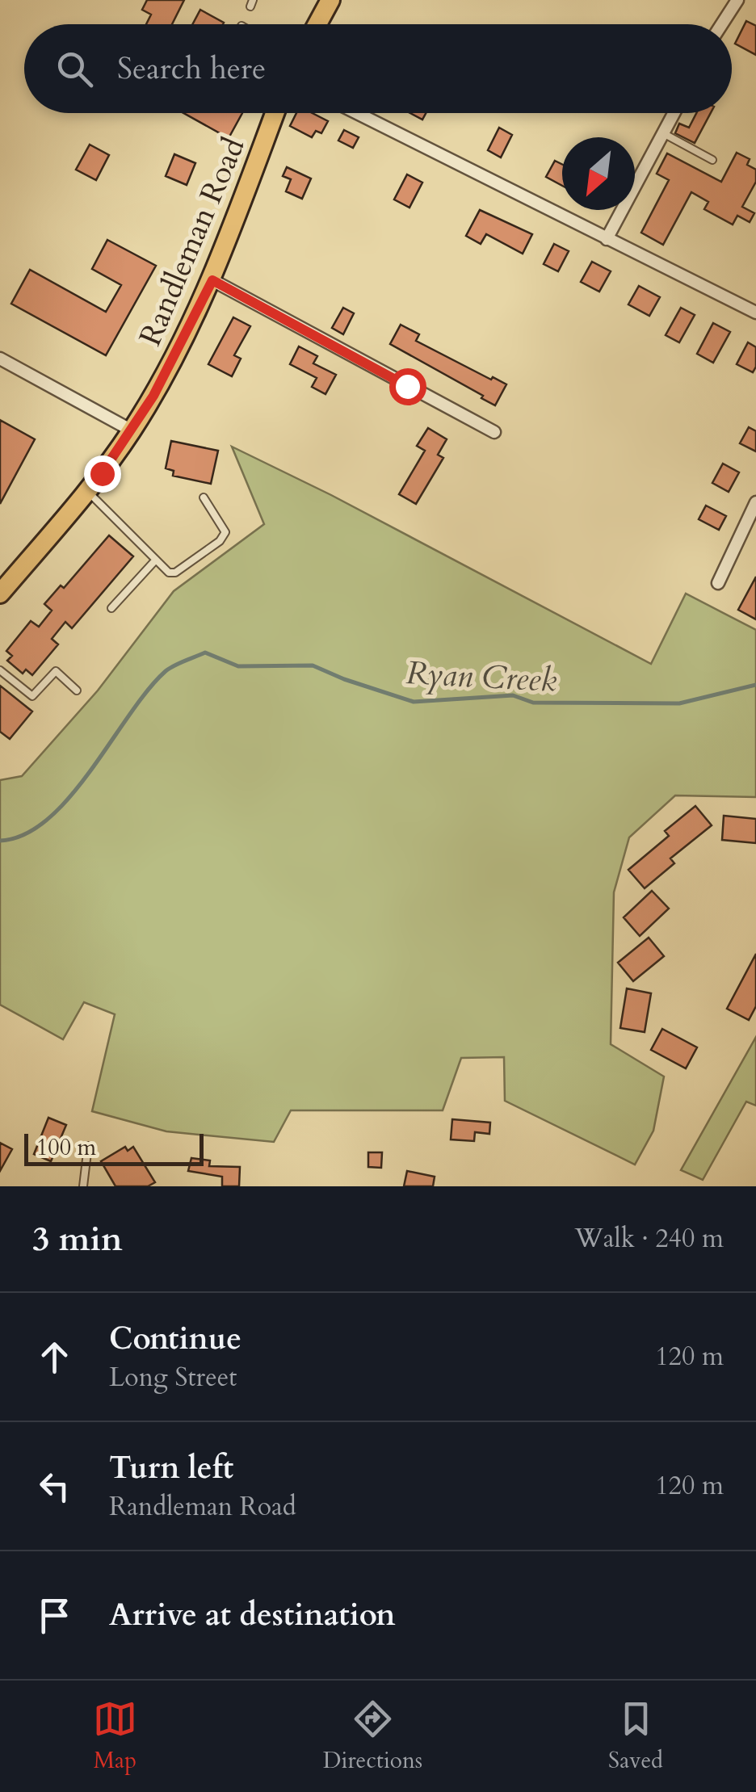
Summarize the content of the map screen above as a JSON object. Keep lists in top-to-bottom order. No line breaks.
{"streets":{"main road":["Randleman Road"]},"water":["Ryan Creek"],"scale_bar":"100 m","north":"bottom left","page":{"search":"Search here","scale":"100 m","heading":["3 min","Walk · 240 m"],"list":[["Continue","Long Street","120 m"],["Turn left","Randleman Road","120 m"],"Arrive at destination"],"nav":["Map","Directions","Saved"]}}
